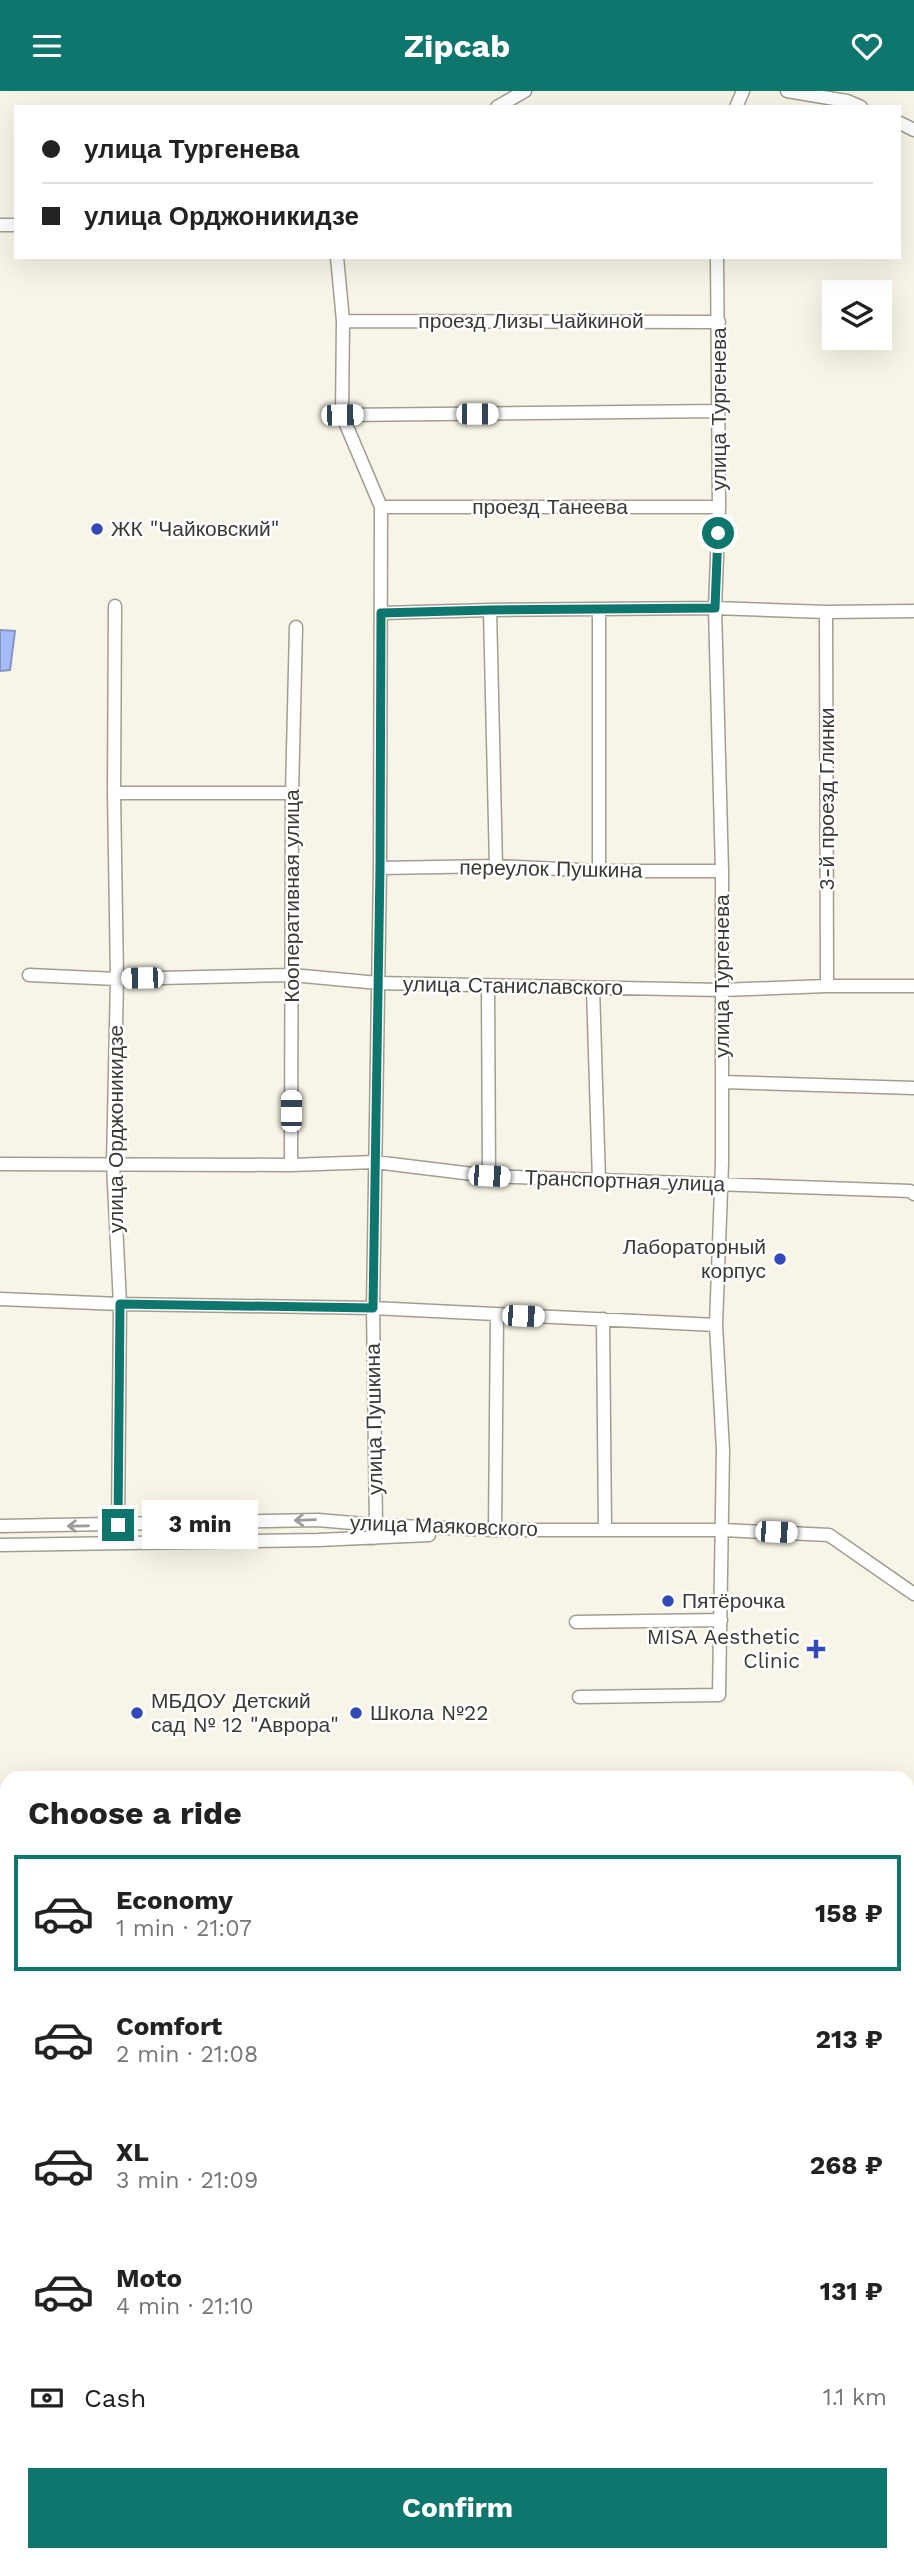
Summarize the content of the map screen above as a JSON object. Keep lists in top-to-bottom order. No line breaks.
{"streets":{"street":["проезд Лизы Чайкиной","улица Тургенева","проезд Танеева","3-й проезд Глинки","переулок Пушкина","Кооперативная улица","улица Станиславского","улица Орджоникидзе","Транспортная улица","улица Пушкина","улица Маяковского"]},"crossings":[["проезд Лизы Чайкиной","улица Тургенева"],["проезд Лизы Чайкиной","улица Пушкина"],["улица Тургенева","проезд Танеева"],["улица Тургенева","переулок Пушкина"],["улица Тургенева","улица Станиславского"],["улица Тургенева","Транспортная улица"],["улица Тургенева","улица Маяковского"],["проезд Танеева","улица Пушкина"],["3-й проезд Глинки","улица Станиславского"],["переулок Пушкина","улица Пушкина"],["Кооперативная улица","улица Станиславского"],["Кооперативная улица","Транспортная улица"],["улица Станиславского","улица Орджоникидзе"],["улица Станиславского","улица Пушкина"],["улица Орджоникидзе","Транспортная улица"],["улица Орджоникидзе","улица Маяковского"],["Транспортная улица","улица Пушкина"],["улица Пушкина","улица Маяковского"]],"places":{"other":["ЖК \"Чайковский\"","Лабораторный корпус","Пятёрочка","МБДОУ Детский сад № 12 \"Аврора\"","Школа №22"],"health":["MISA Aesthetic Clinic"]},"page":{"header":"Zipcab","banner":["улица Тургенева","улица Орджоникидзе"],"bubble":"3 min","heading":"Choose a ride","list":[{"name":"Economy","note":"1 min · 21:07","value":"158 ₽"},{"name":"Comfort","note":"2 min · 21:08","value":"213 ₽"},{"name":"XL","note":"3 min · 21:09","value":"268 ₽"},{"name":"Moto","note":"4 min · 21:10","value":"131 ₽"}],"pay":["Cash","1.1 km"],"buttons":"Confirm"}}
